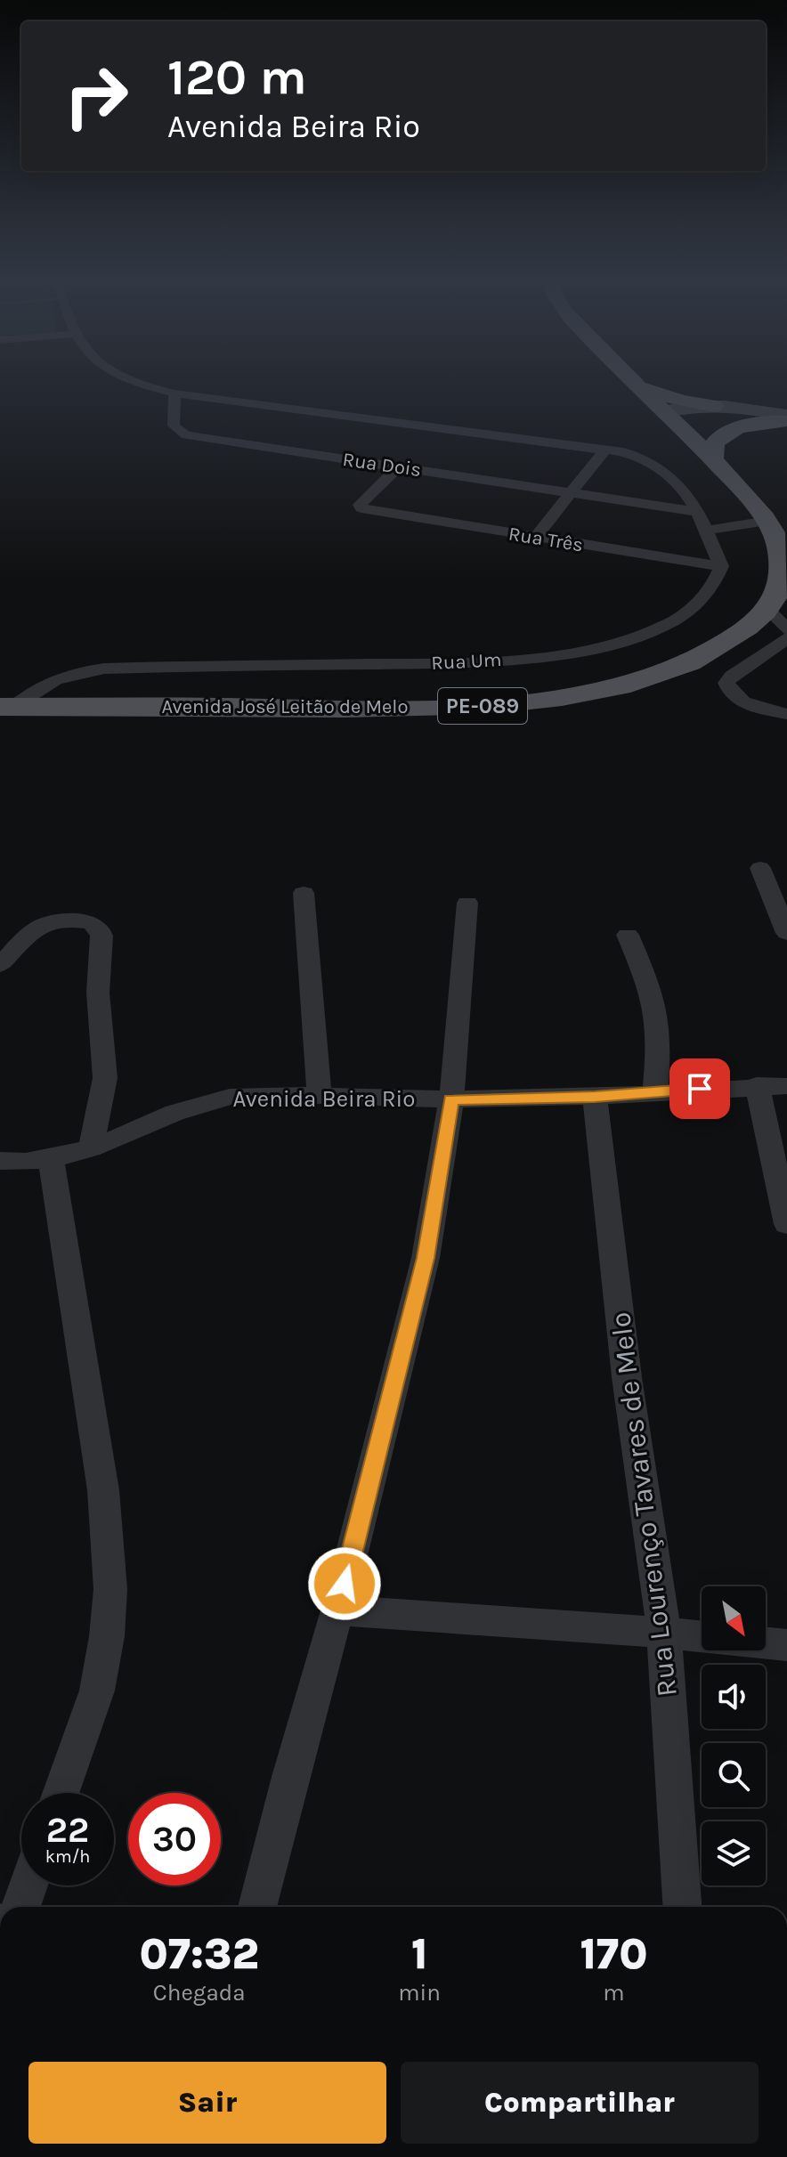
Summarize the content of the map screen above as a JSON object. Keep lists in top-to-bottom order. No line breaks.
{"streets":{"main road":["PE-089","Avenida José Leitão de Melo"],"street":["Rua Dois","Rua Três","Rua Um","Avenida Beira Rio","Rua Lourenço Tavares de Melo"]},"crossings":[["Rua Dois","Rua Três"],["Rua Três","Rua Um"],["Rua Um","Avenida José Leitão de Melo"],["Avenida Beira Rio","Rua Lourenço Tavares de Melo"]],"north":"bottom right","page":{"turn":["120 m","Avenida Beira Rio"],"speed":"22 km/h","limit":"30","eta":["07:32","Chegada","1","min","170","m"],"buttons":["Sair","Compartilhar"]}}
